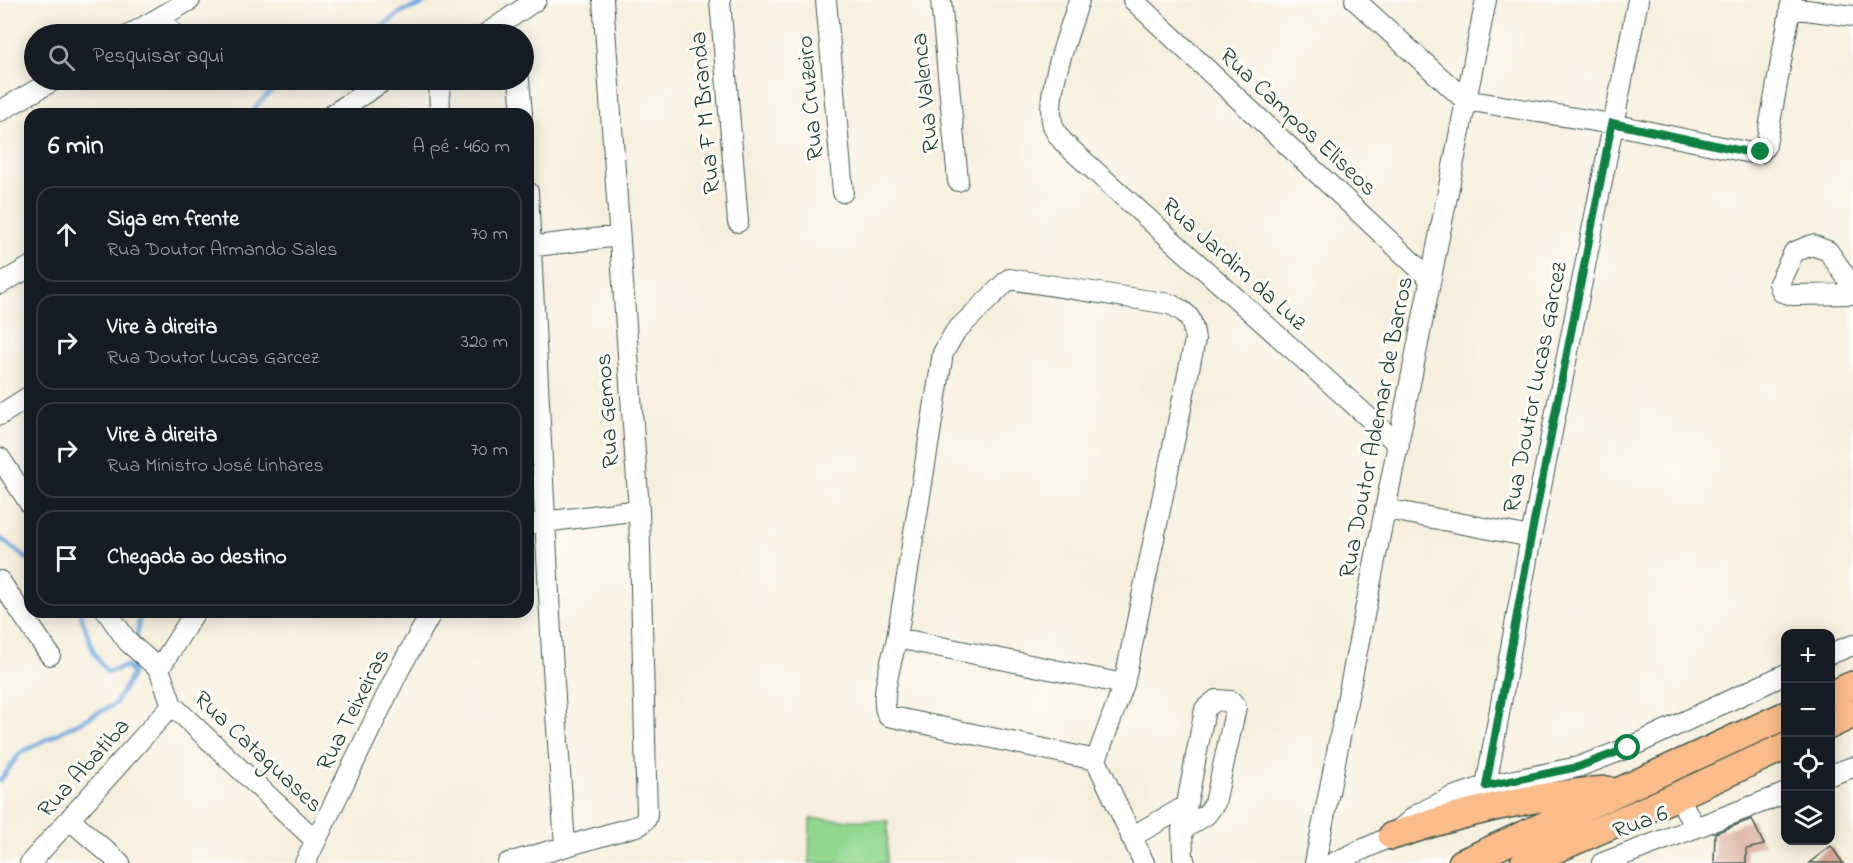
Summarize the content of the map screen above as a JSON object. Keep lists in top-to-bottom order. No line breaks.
{"streets":{"street":["Rua Valenca","Rua Cruzeiro","Rua F M Branda","Rua Campos Eliseos","Rua Jardim da Luz","Rua Doutor Lucas Garcez","Rua Gemos","Rua Doutor Ademar de Barros","Rua Teixeiras","Rua Cataguases","Rua Abatiba","Rua 6"]},"crossings":[["Rua Campos Eliseos","Rua Doutor Ademar de Barros"],["Rua Jardim da Luz","Rua Doutor Ademar de Barros"],["Rua Teixeiras","Rua Cataguases"],["Rua Cataguases","Rua Abatiba"]],"page":{"search":"Pesquisar aqui","heading":["6 min","A pé · 460 m"],"list":[["Siga em frente","Rua Doutor Armando Sales","70 m"],["Vire à direita","Rua Doutor Lucas Garcez","320 m"],["Vire à direita","Rua Ministro José Linhares","70 m"],"Chegada ao destino"],"map_buttons":["+","−"]}}
